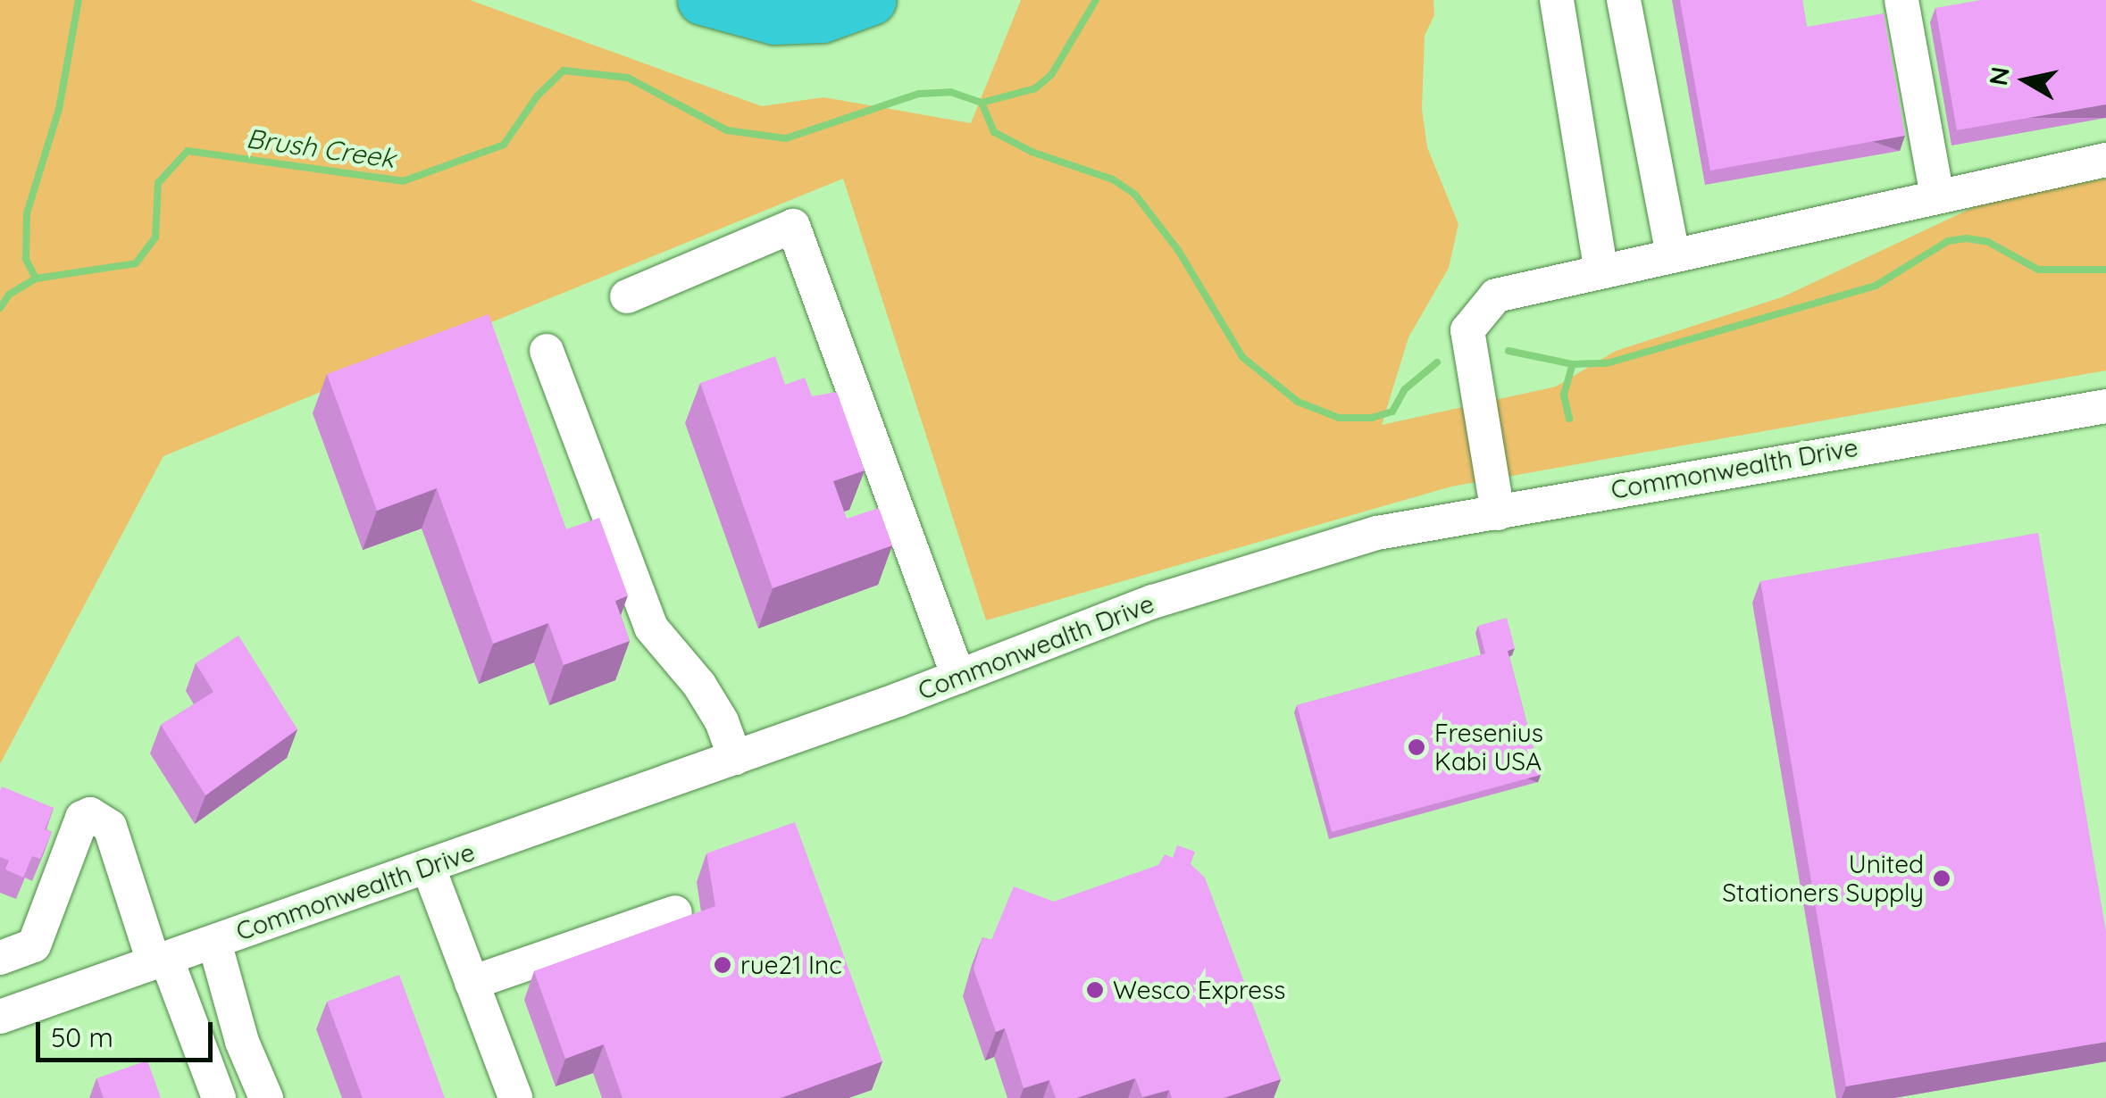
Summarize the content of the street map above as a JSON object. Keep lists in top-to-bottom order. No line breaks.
{"streets":{"street":["Commonwealth Drive"]},"water":["Brush Creek"],"places":["Fresenius Kabi USA","United Stationers Supply","rue21 Inc","Wesco Express"],"scale_bar":"50 m","north":"left"}
